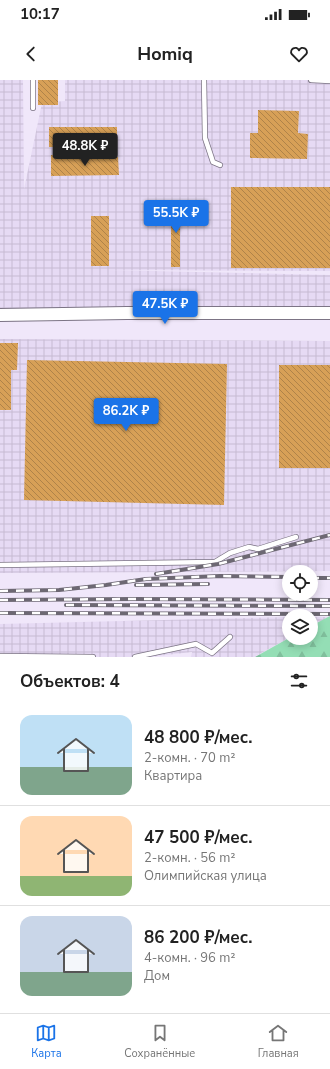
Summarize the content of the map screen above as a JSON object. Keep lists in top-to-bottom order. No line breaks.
{"page":{"status":"10:17","header":"Homiq","price":["48.8K ₽","55.5K ₽","47.5K ₽","86.2K ₽"],"heading":"Объектов: 4","list":[{"name":"48 800 ₽/мес.","note":"2-комн. · 70 m² · Квартира"},{"name":"47 500 ₽/мес.","note":"2-комн. · 56 m² · Олимпийская улица"},{"name":"86 200 ₽/мес.","note":"4-комн. · 96 m² · Дом"}],"tabs":["Карта","Сохранённые","Главная"]}}
